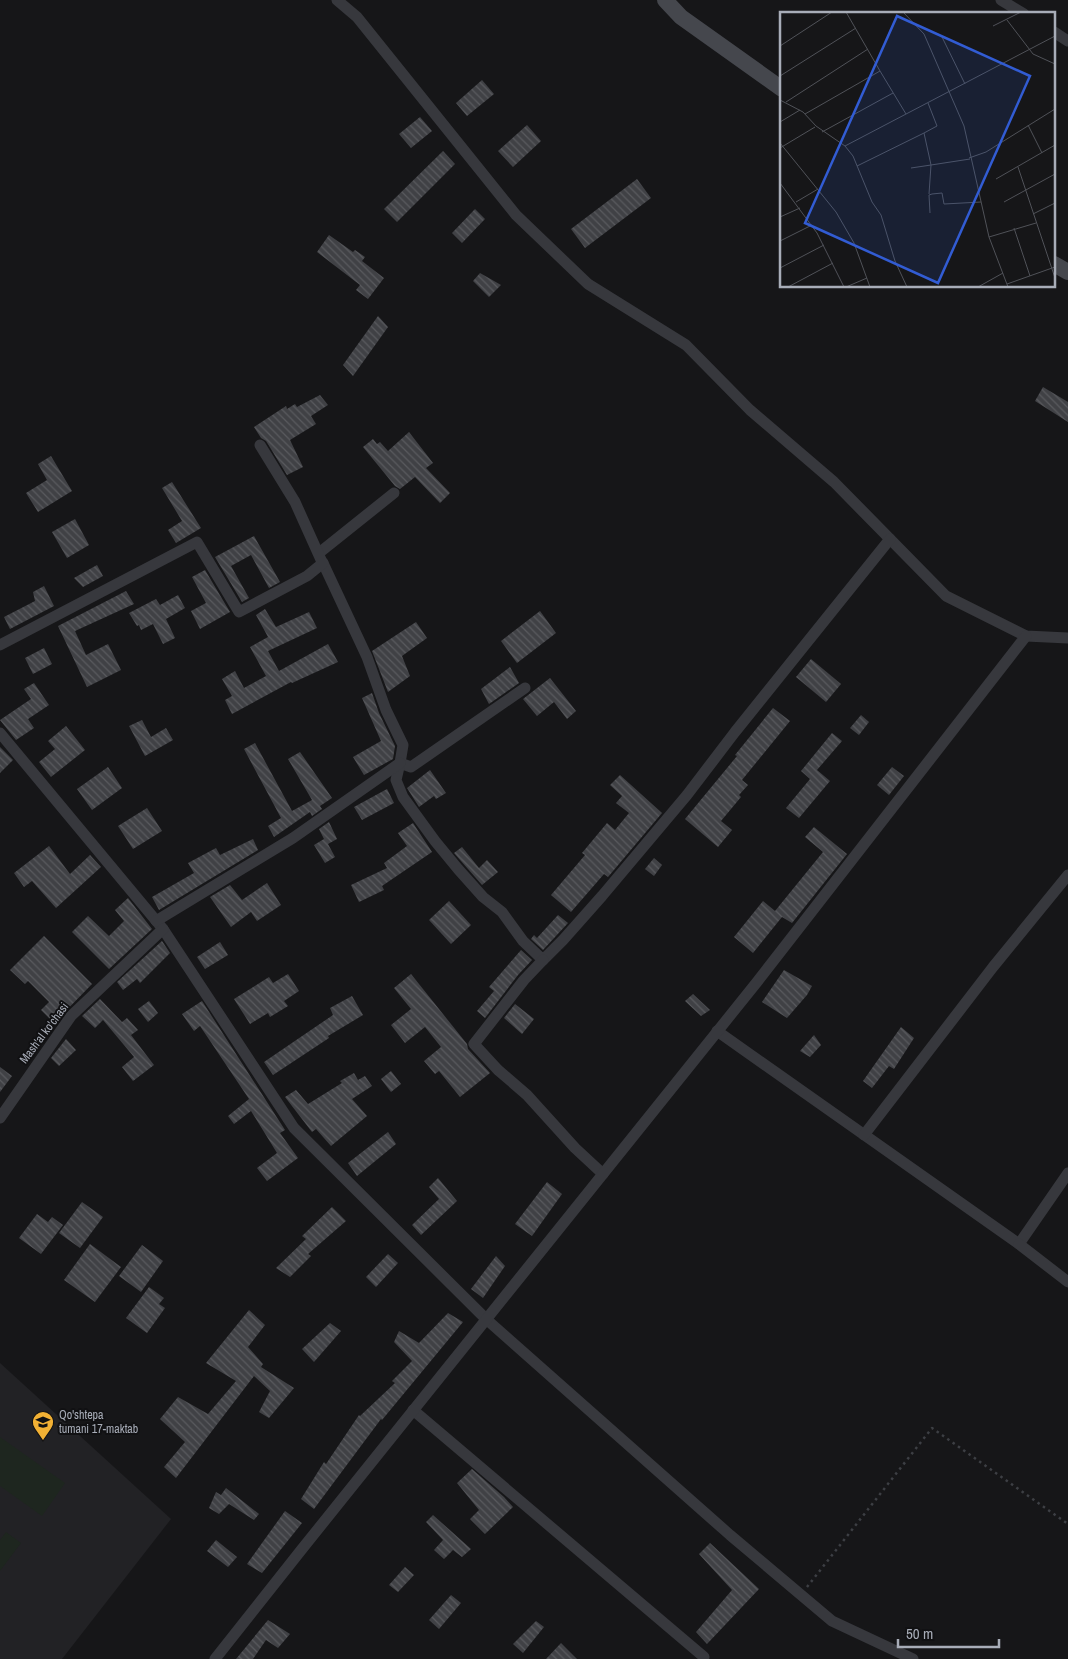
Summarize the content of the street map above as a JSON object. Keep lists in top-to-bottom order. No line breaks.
{"streets":{"street":["Mash'al ko'chasi"]},"places":{"school or university":["Qo'shtepa tumani 17-maktab"]},"scale_bar":"50 m"}
